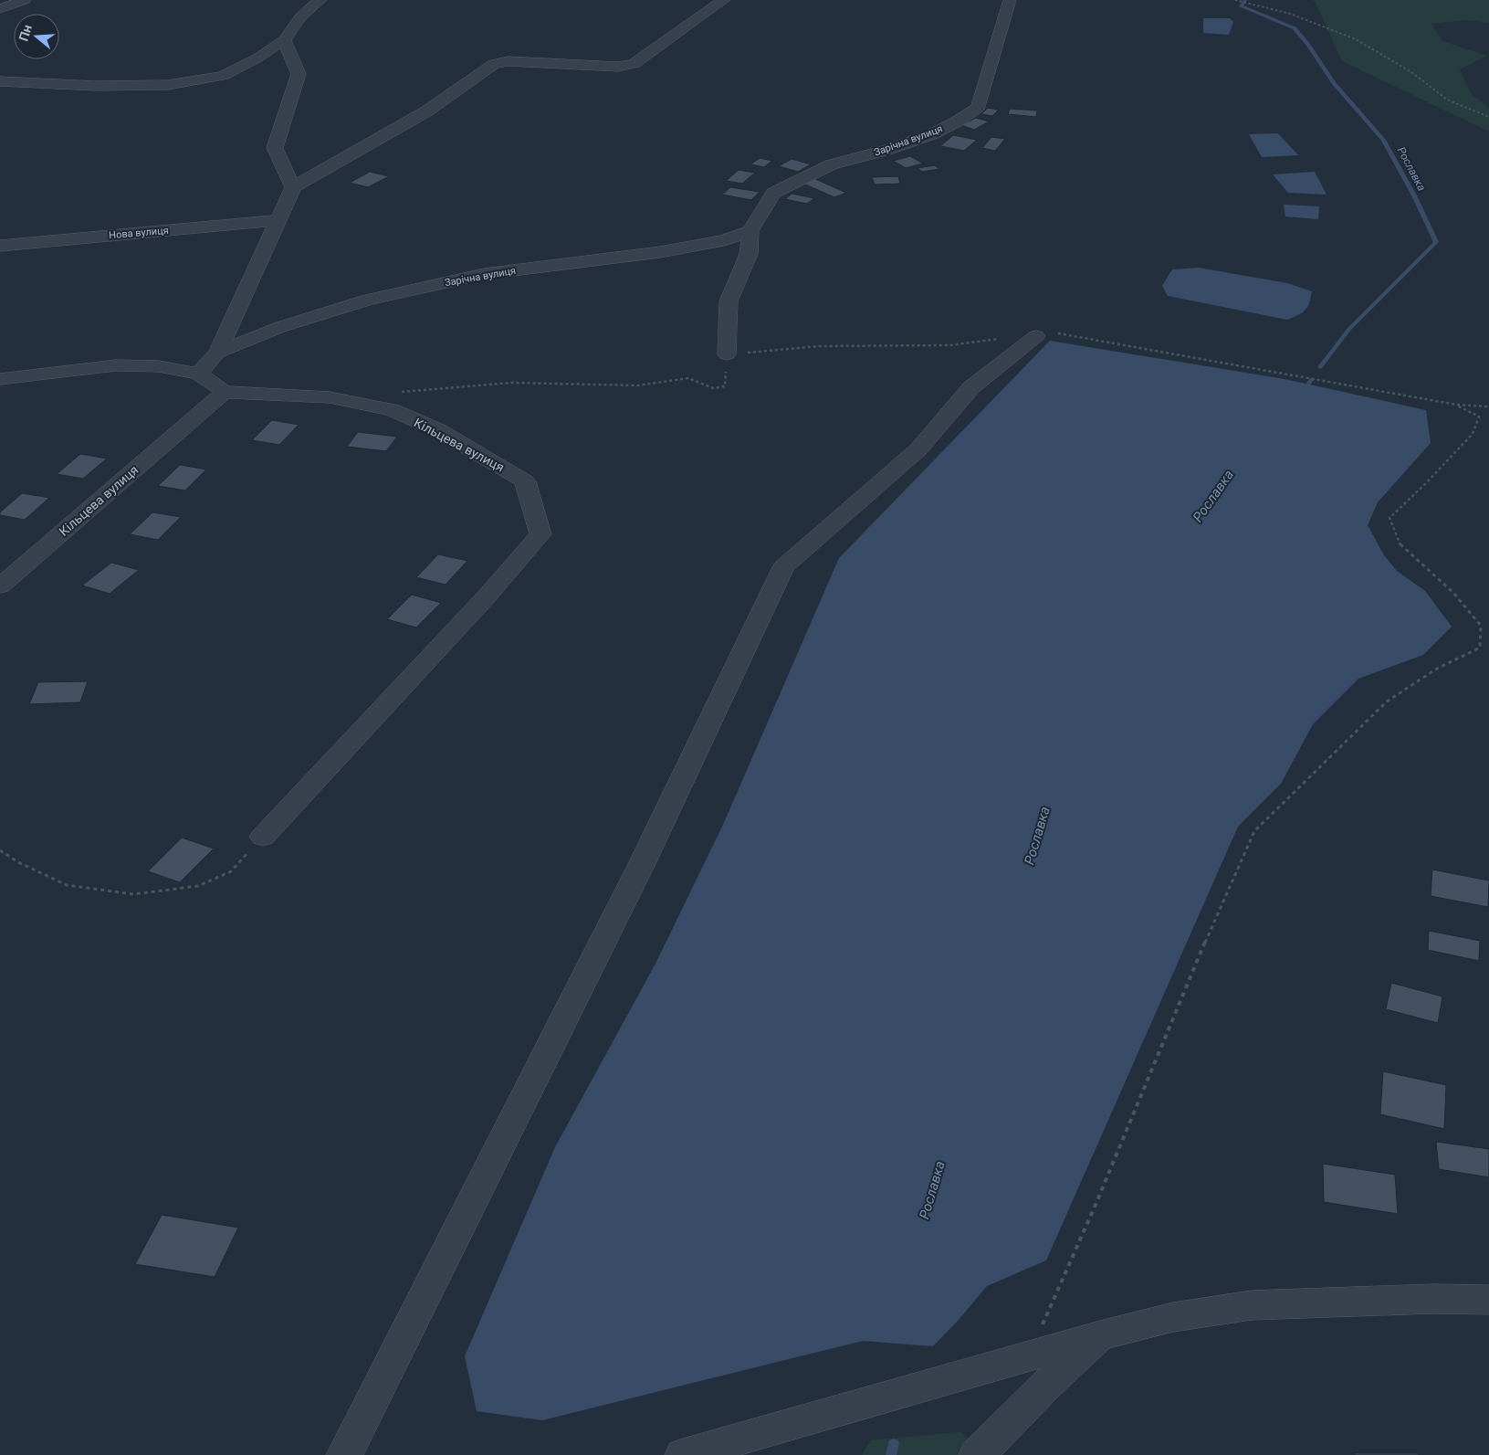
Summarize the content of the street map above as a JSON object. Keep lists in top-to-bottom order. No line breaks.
{"streets":{"street":["Зарічна вулиця","Нова вулиця","Кільцева вулиця"]},"water":["Рославка"],"north":"left"}
